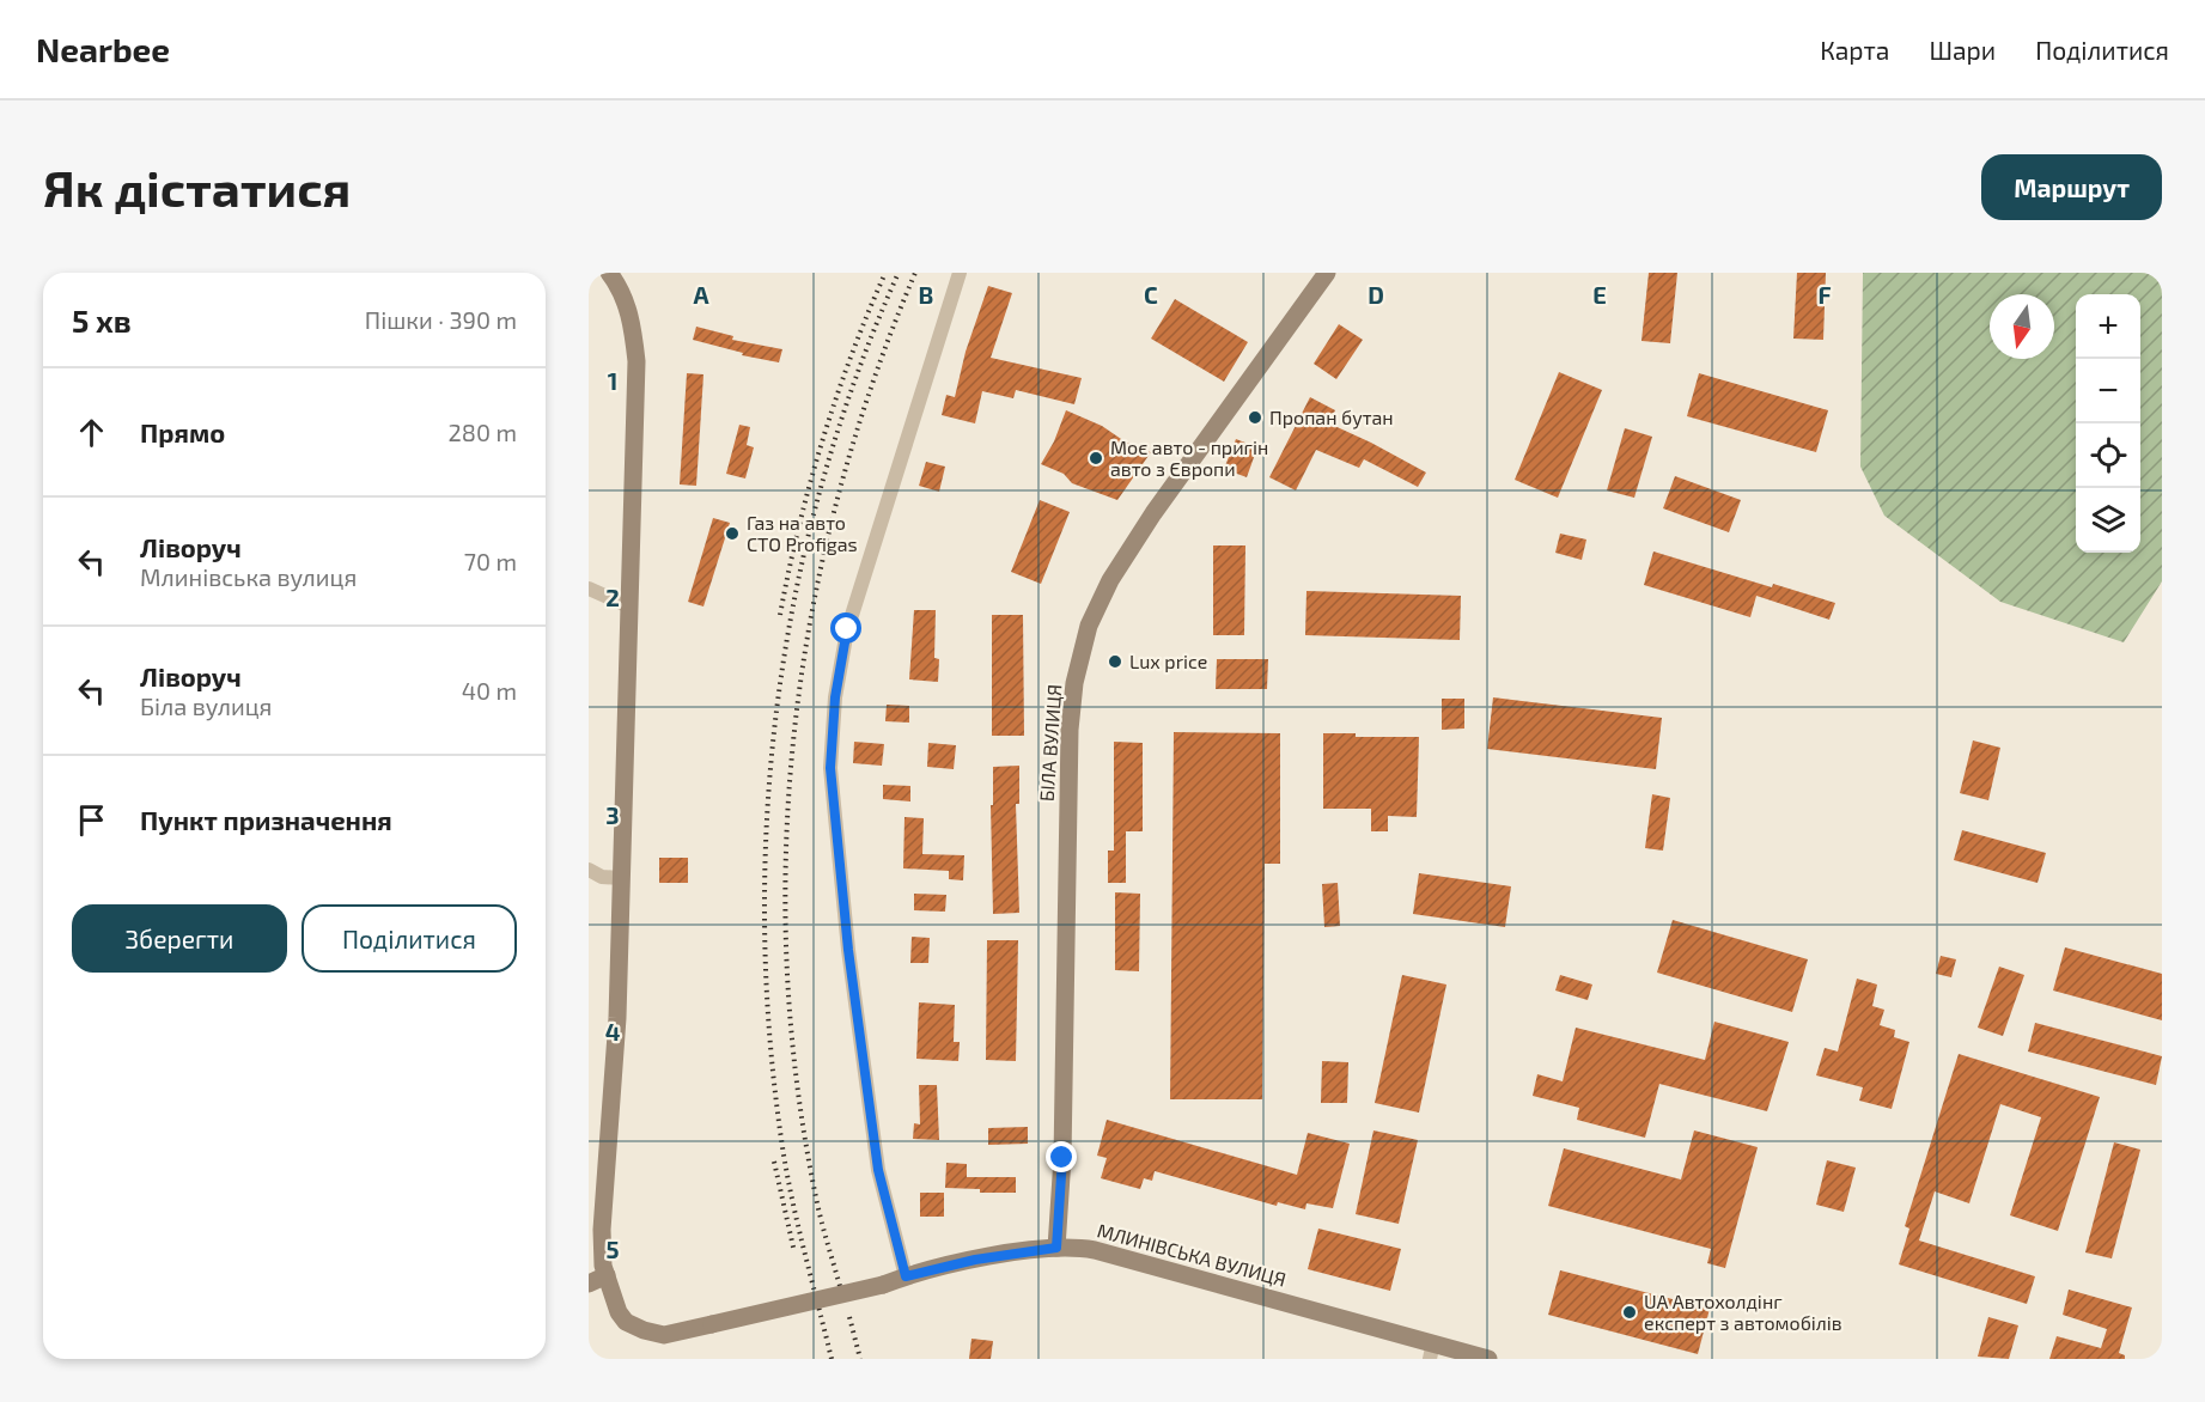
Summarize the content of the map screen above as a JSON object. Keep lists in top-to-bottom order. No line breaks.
{"streets":{"main road":["БІЛА ВУЛИЦЯ","МЛИНІВСЬКА ВУЛИЦЯ"]},"crossings":[["БІЛА ВУЛИЦЯ","МЛИНІВСЬКА ВУЛИЦЯ"]],"places":["Пропан бутан","Моє авто - пригін авто з Європи","Газ на авто СТО Profigas","Lux price","UA Автохолдінг експерт з автомобілів"],"north":"bottom","page":{"header":"Nearbee","nav":["Карта","Шари","Поділитися"],"buttons":["Маршрут",["Зберегти","Поділитися"]],"title":"Як дістатися","heading":["5 хв","Пішки · 390 m"],"map_buttons":["+","−"],"list":[["Прямо","280 m"],["Ліворуч","Млинівська вулиця","70 m"],["Ліворуч","Біла вулиця","40 m"],"Пункт призначення"]},"grid":{"columns":["A","B","C","D","E","F"],"rows":["1","2","3","4","5"]}}
